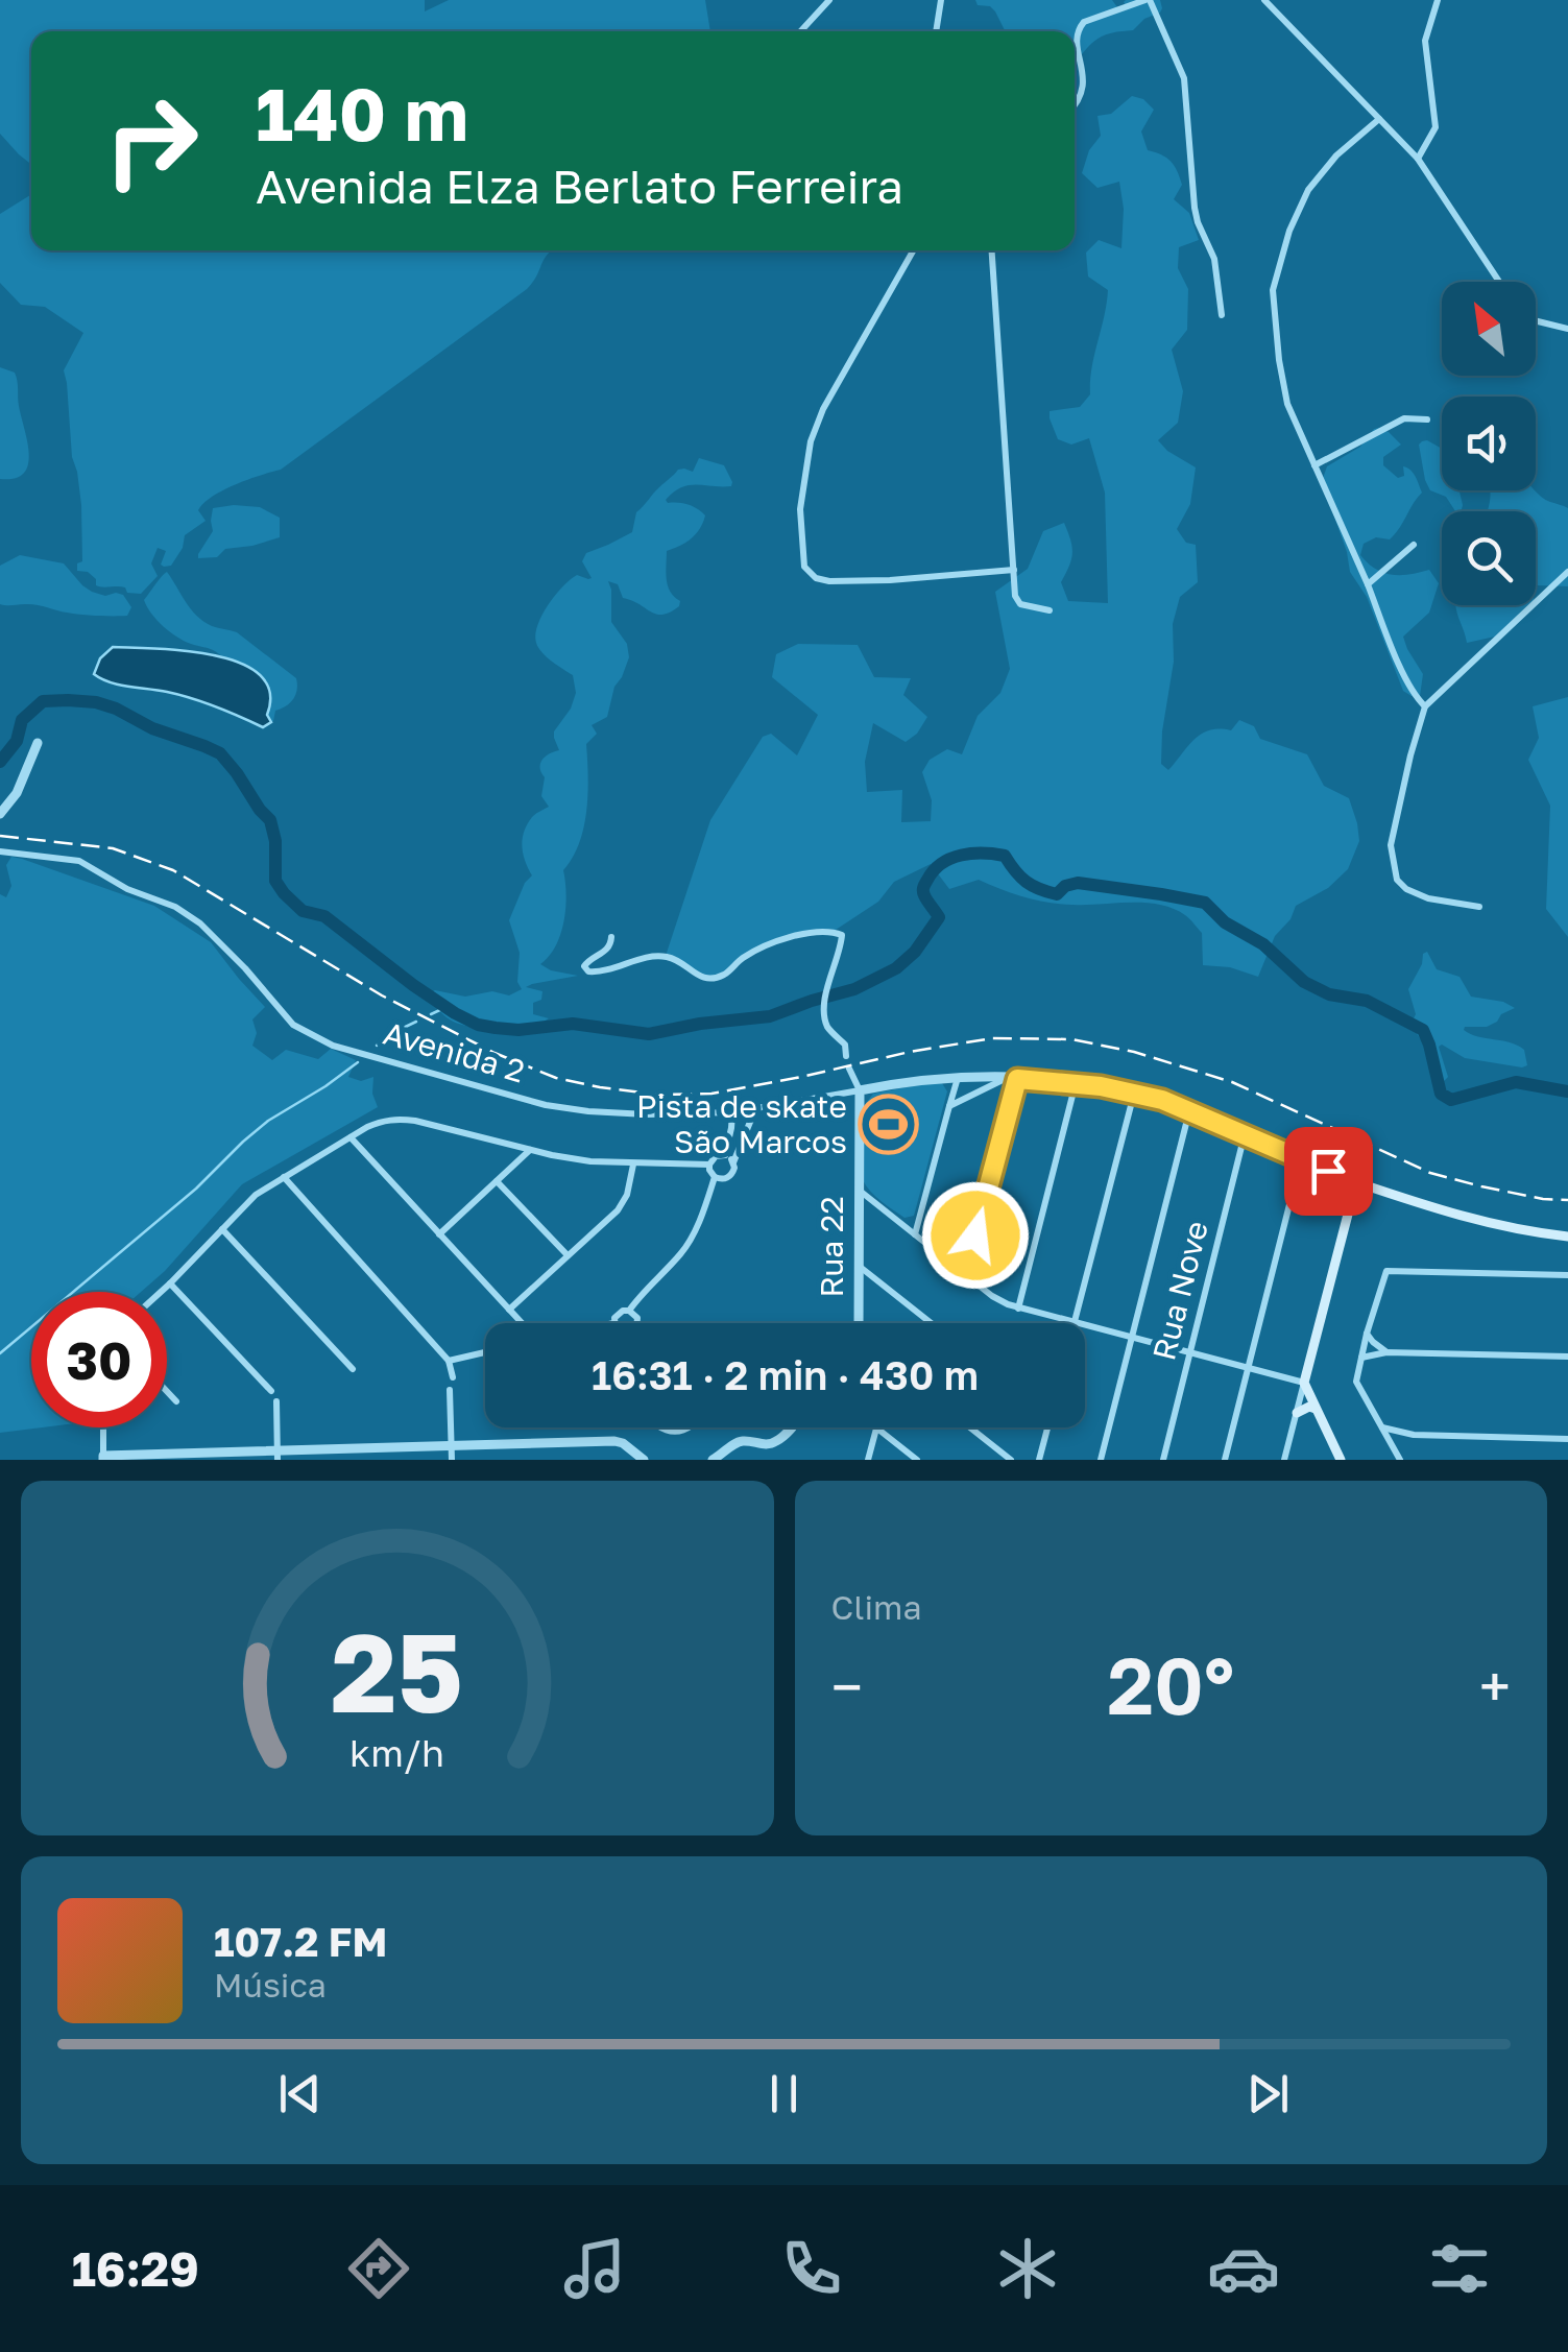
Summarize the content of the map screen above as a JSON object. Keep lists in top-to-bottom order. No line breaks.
{"streets":{"street":["Avenida 2","Rua 22","Rua Nove"]},"crossings":[["Avenida 2","Rua 22"],["Avenida 2","Rua Nove"]],"places":{"sports":["Pista de skate São Marcos"]},"north":"top left","page":{"turn":["140 m","Avenida Elza Berlato Ferreira"],"limit":"30","trip":"16:31 · 2 min · 430 m","tile":"Clima","heat":["−","20°","+"],"song":["107.2 FM","Música"],"tabs":"16:29","gauge":["25","km/h"]}}
